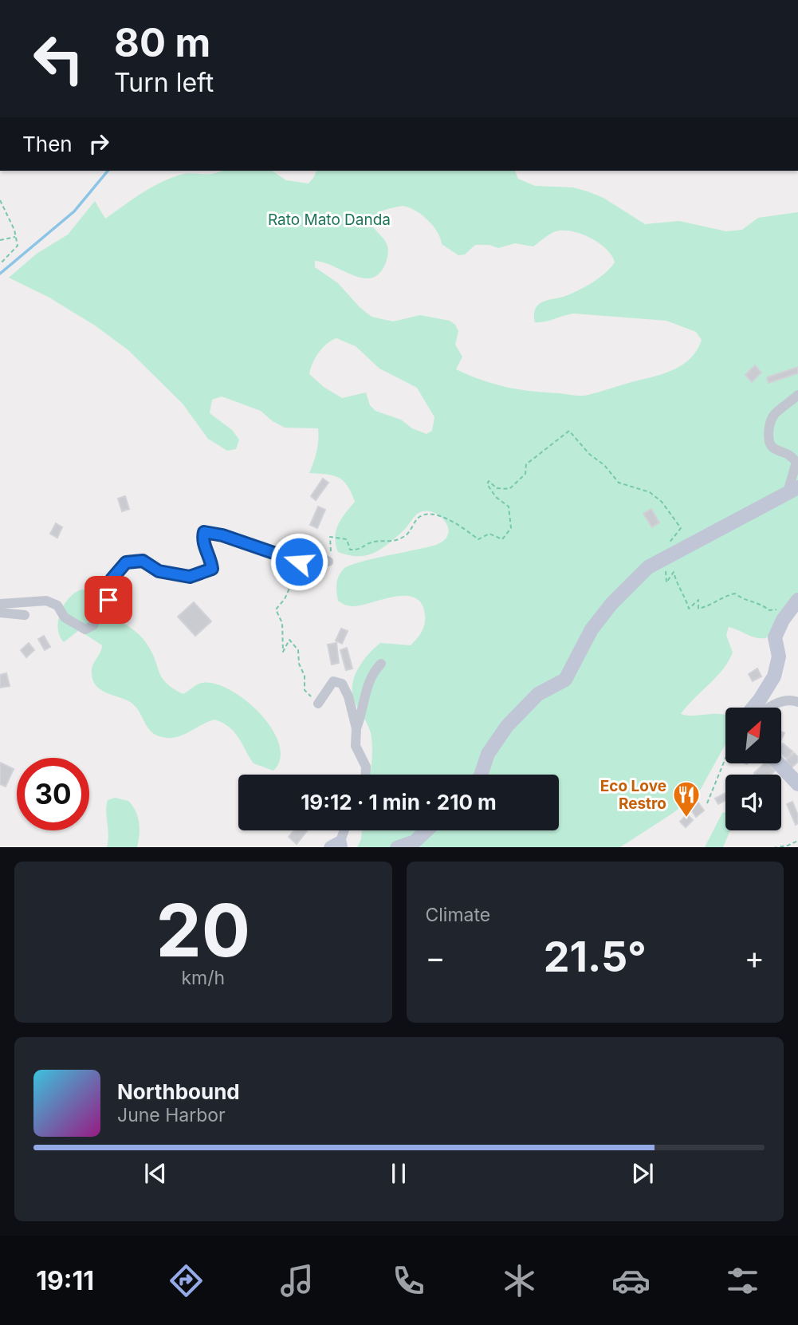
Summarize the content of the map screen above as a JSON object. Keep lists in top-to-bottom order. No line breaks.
{"parks":["Rato Mato Danda"],"places":{"restaurant":["Eco Love Restro"]},"north":"top right","page":{"turn":["80 m","Turn left"],"then":"Then","limit":"30","trip":"19:12 · 1 min · 210 m","tile":[["20","km/h"],"Climate"],"heat":["−","21.5°","+"],"song":["Northbound","June Harbor"],"tabs":"19:11"}}
